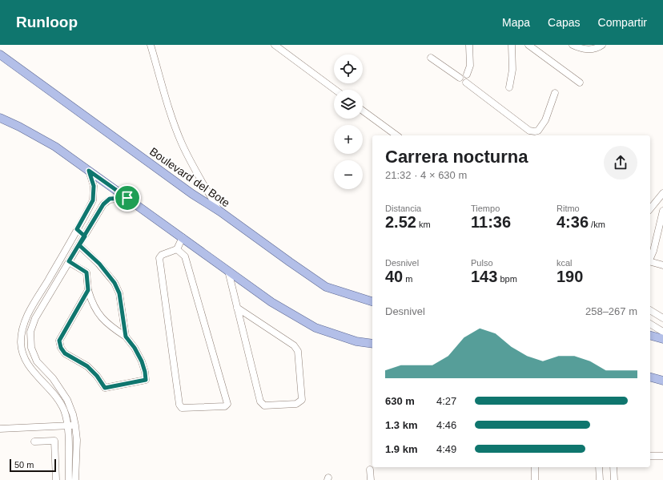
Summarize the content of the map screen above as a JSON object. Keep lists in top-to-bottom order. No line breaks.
{"streets":{"main road":["Boulevard del Bote"]},"scale_bar":"50 m","page":{"header":"Runloop","nav":["Mapa","Capas","Compartir"],"map_buttons":["+","−"],"heading":["Carrera nocturna","21:32 · 4 × 630 m"],"stats":[["Distancia","2.52 km"],["Tiempo","11:36"],["Ritmo","4:36 /km"],["Desnivel","40 m"],["Pulso","143 bpm"],["kcal","190"]],"chart":["Desnivel","258–267 m"],"list":[{"name":"630 m","note":"4:27"},{"name":"1.3 km","note":"4:46"},{"name":"1.9 km","note":"4:49"}],"scale":"50 m"}}
